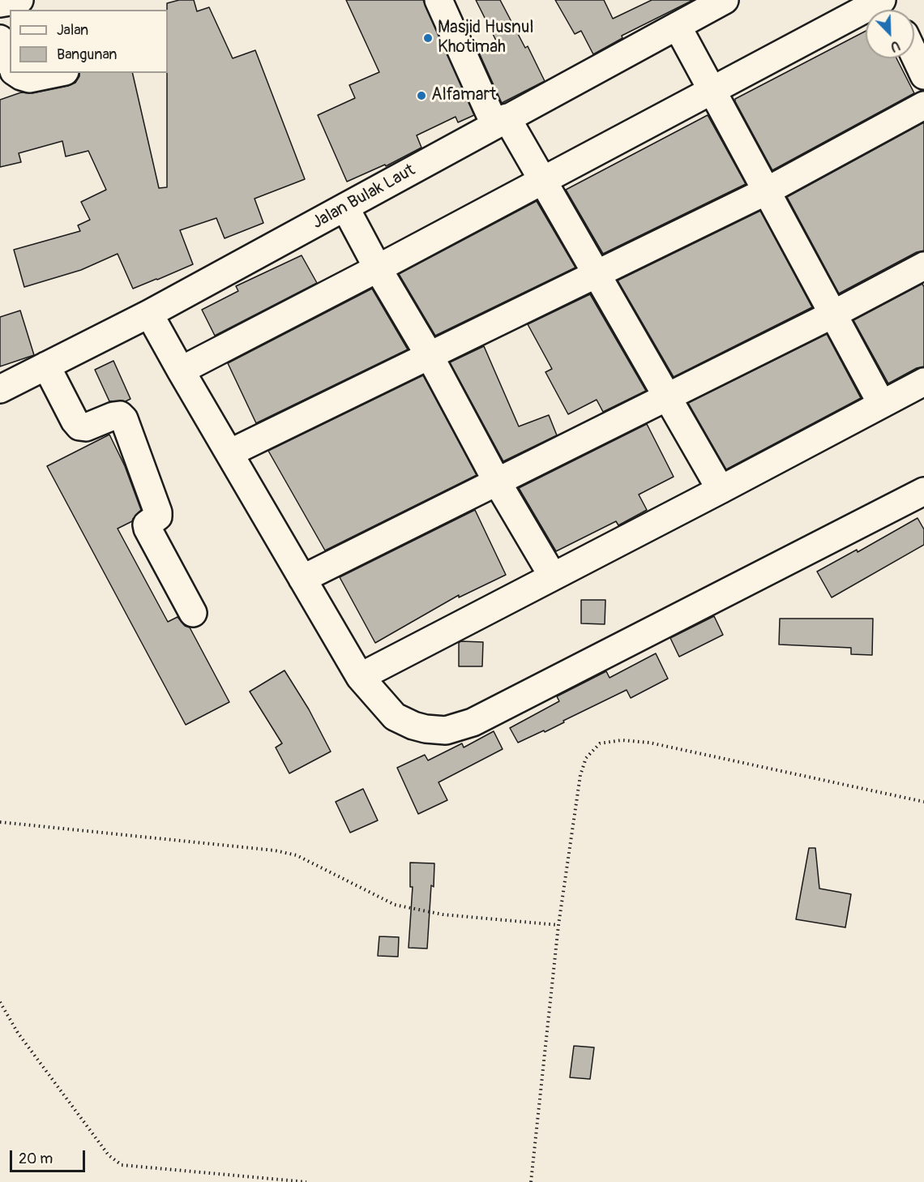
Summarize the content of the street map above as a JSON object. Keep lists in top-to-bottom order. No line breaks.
{"streets":{"street":["Jalan Bulak Laut"]},"places":["Masjid Husnul Khotimah","Alfamart"],"legend":["Jalan","Bangunan"],"scale_bar":"20 m","north":"bottom right"}
